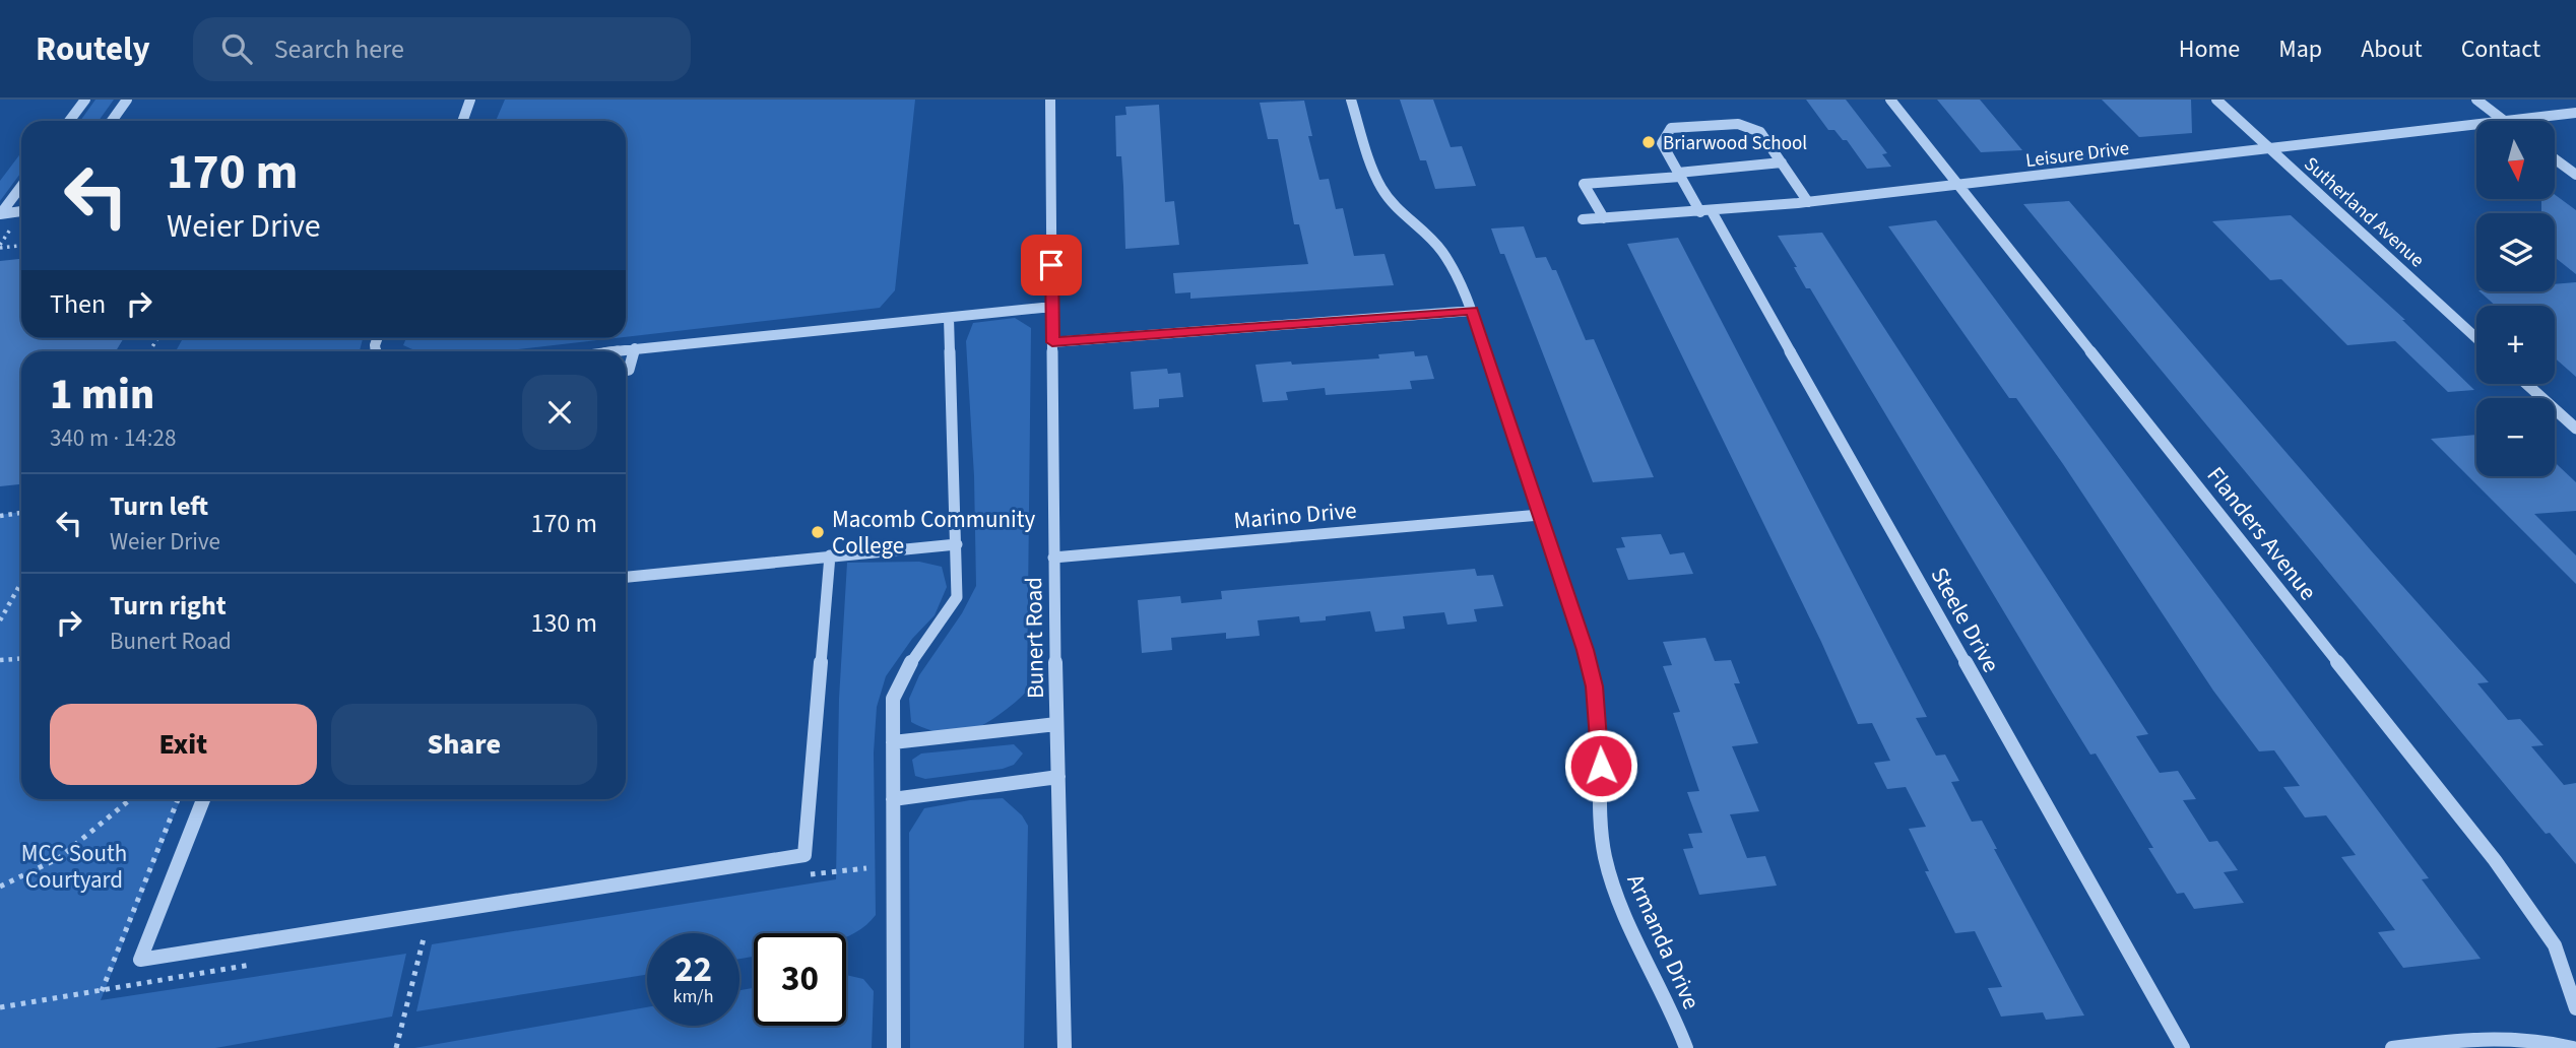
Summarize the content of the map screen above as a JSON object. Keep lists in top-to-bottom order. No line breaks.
{"streets":{"street":["Leisure Drive","Sutherland Avenue","Marino Drive","Flanders Avenue","Steele Drive","Bunert Road","Armanda Drive"]},"crossings":[["Leisure Drive","Sutherland Avenue"],["Leisure Drive","Flanders Avenue"],["Leisure Drive","Steele Drive"],["Marino Drive","Bunert Road"],["Marino Drive","Armanda Drive"]],"parks":["MCC South Courtyard"],"places":["Briarwood School","Macomb Community College"],"north":"bottom","page":{"header":"Routely","search":"Search here","nav":["Home","Map","About","Contact"],"map_buttons":["+","−"],"turn":["170 m","Weier Drive"],"then":"Then","heading":["1 min","340 m · 14:28"],"list":[{"name":"Turn left","note":"Weier Drive","value":"170 m"},{"name":"Turn right","note":"Bunert Road","value":"130 m"}],"buttons":["Exit","Share"],"speed":"22 km/h","limit":"30"}}
